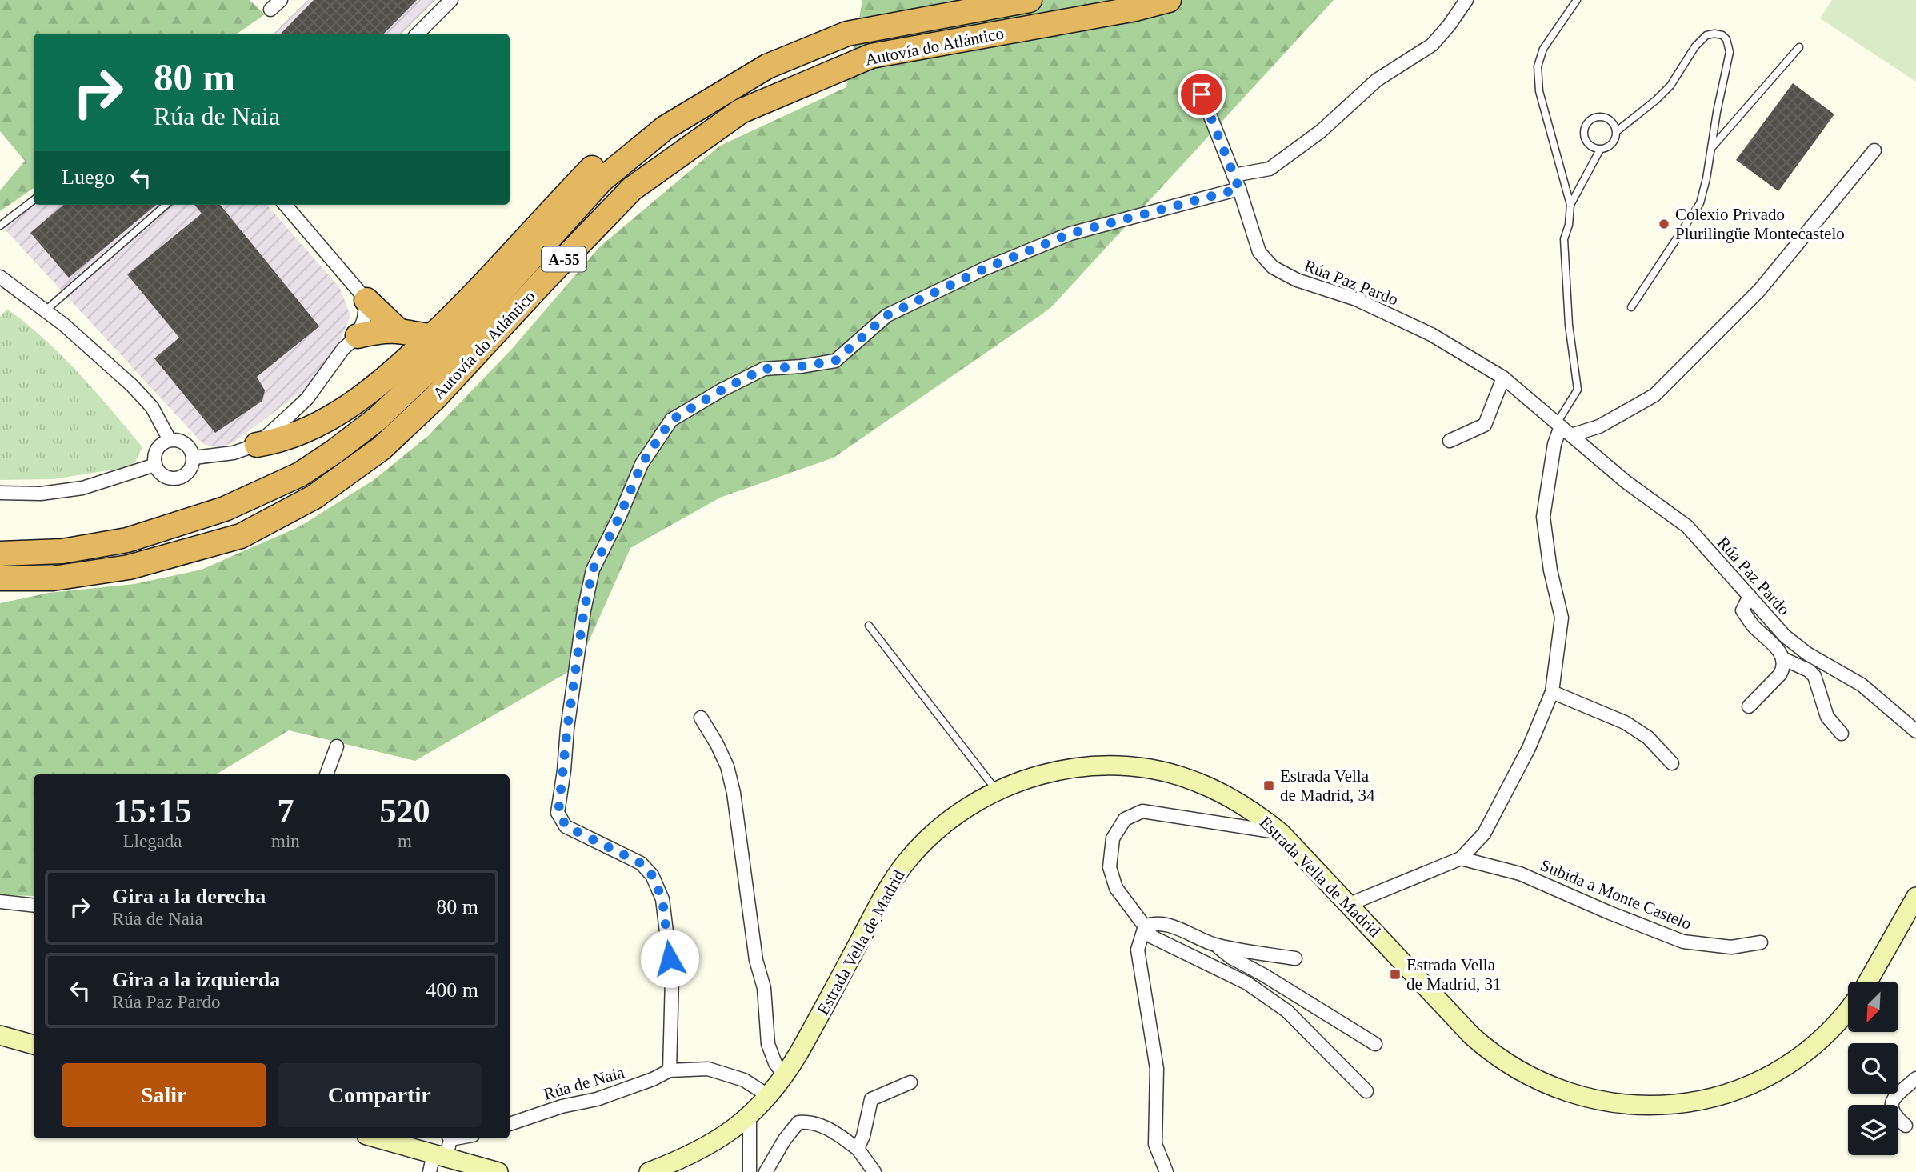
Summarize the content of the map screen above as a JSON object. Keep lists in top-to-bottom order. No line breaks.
{"streets":{"highway":["Autovía do Atlántico","A-55"],"main road":["Estrada Vella de Madrid"],"street":["Rúa Paz Pardo","Subida a Monte Castelo","Rúa de Naia"]},"crossings":[["Autovía do Atlántico","A-55"],["Estrada Vella de Madrid","Rúa de Naia"]],"places":{"other":["Colexio Privado Plurilingüe Montecastelo"],"transit":["Estrada Vella de Madrid, 34","Estrada Vella de Madrid, 31"]},"north":"bottom left","page":{"turn":["80 m","Rúa de Naia"],"then":"Luego","eta":["15:15","Llegada","7","min","520","m"],"list":[{"name":"Gira a la derecha","note":"Rúa de Naia","value":"80 m"},{"name":"Gira a la izquierda","note":"Rúa Paz Pardo","value":"400 m"}],"buttons":["Salir","Compartir"]}}
